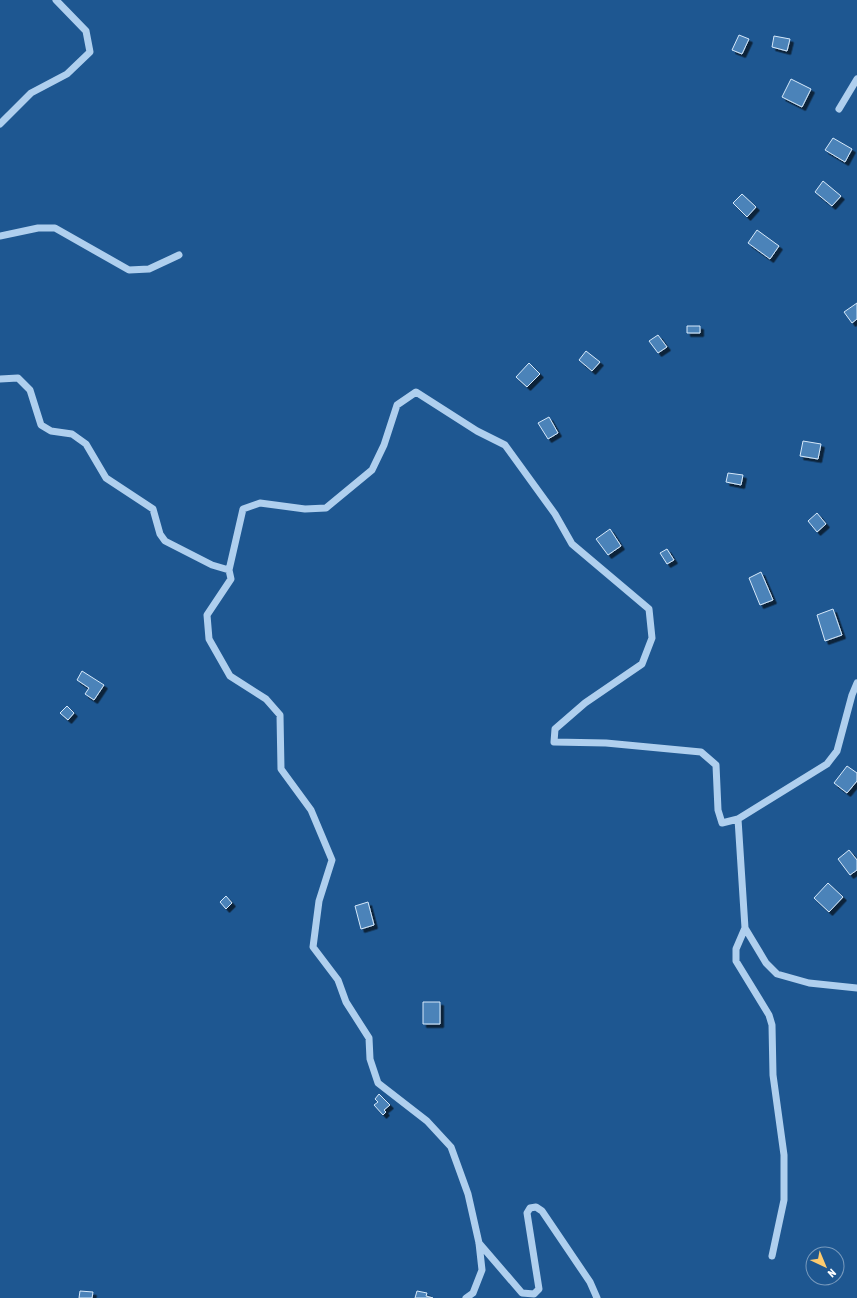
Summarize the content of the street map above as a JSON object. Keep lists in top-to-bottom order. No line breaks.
{"north":"bottom right"}
